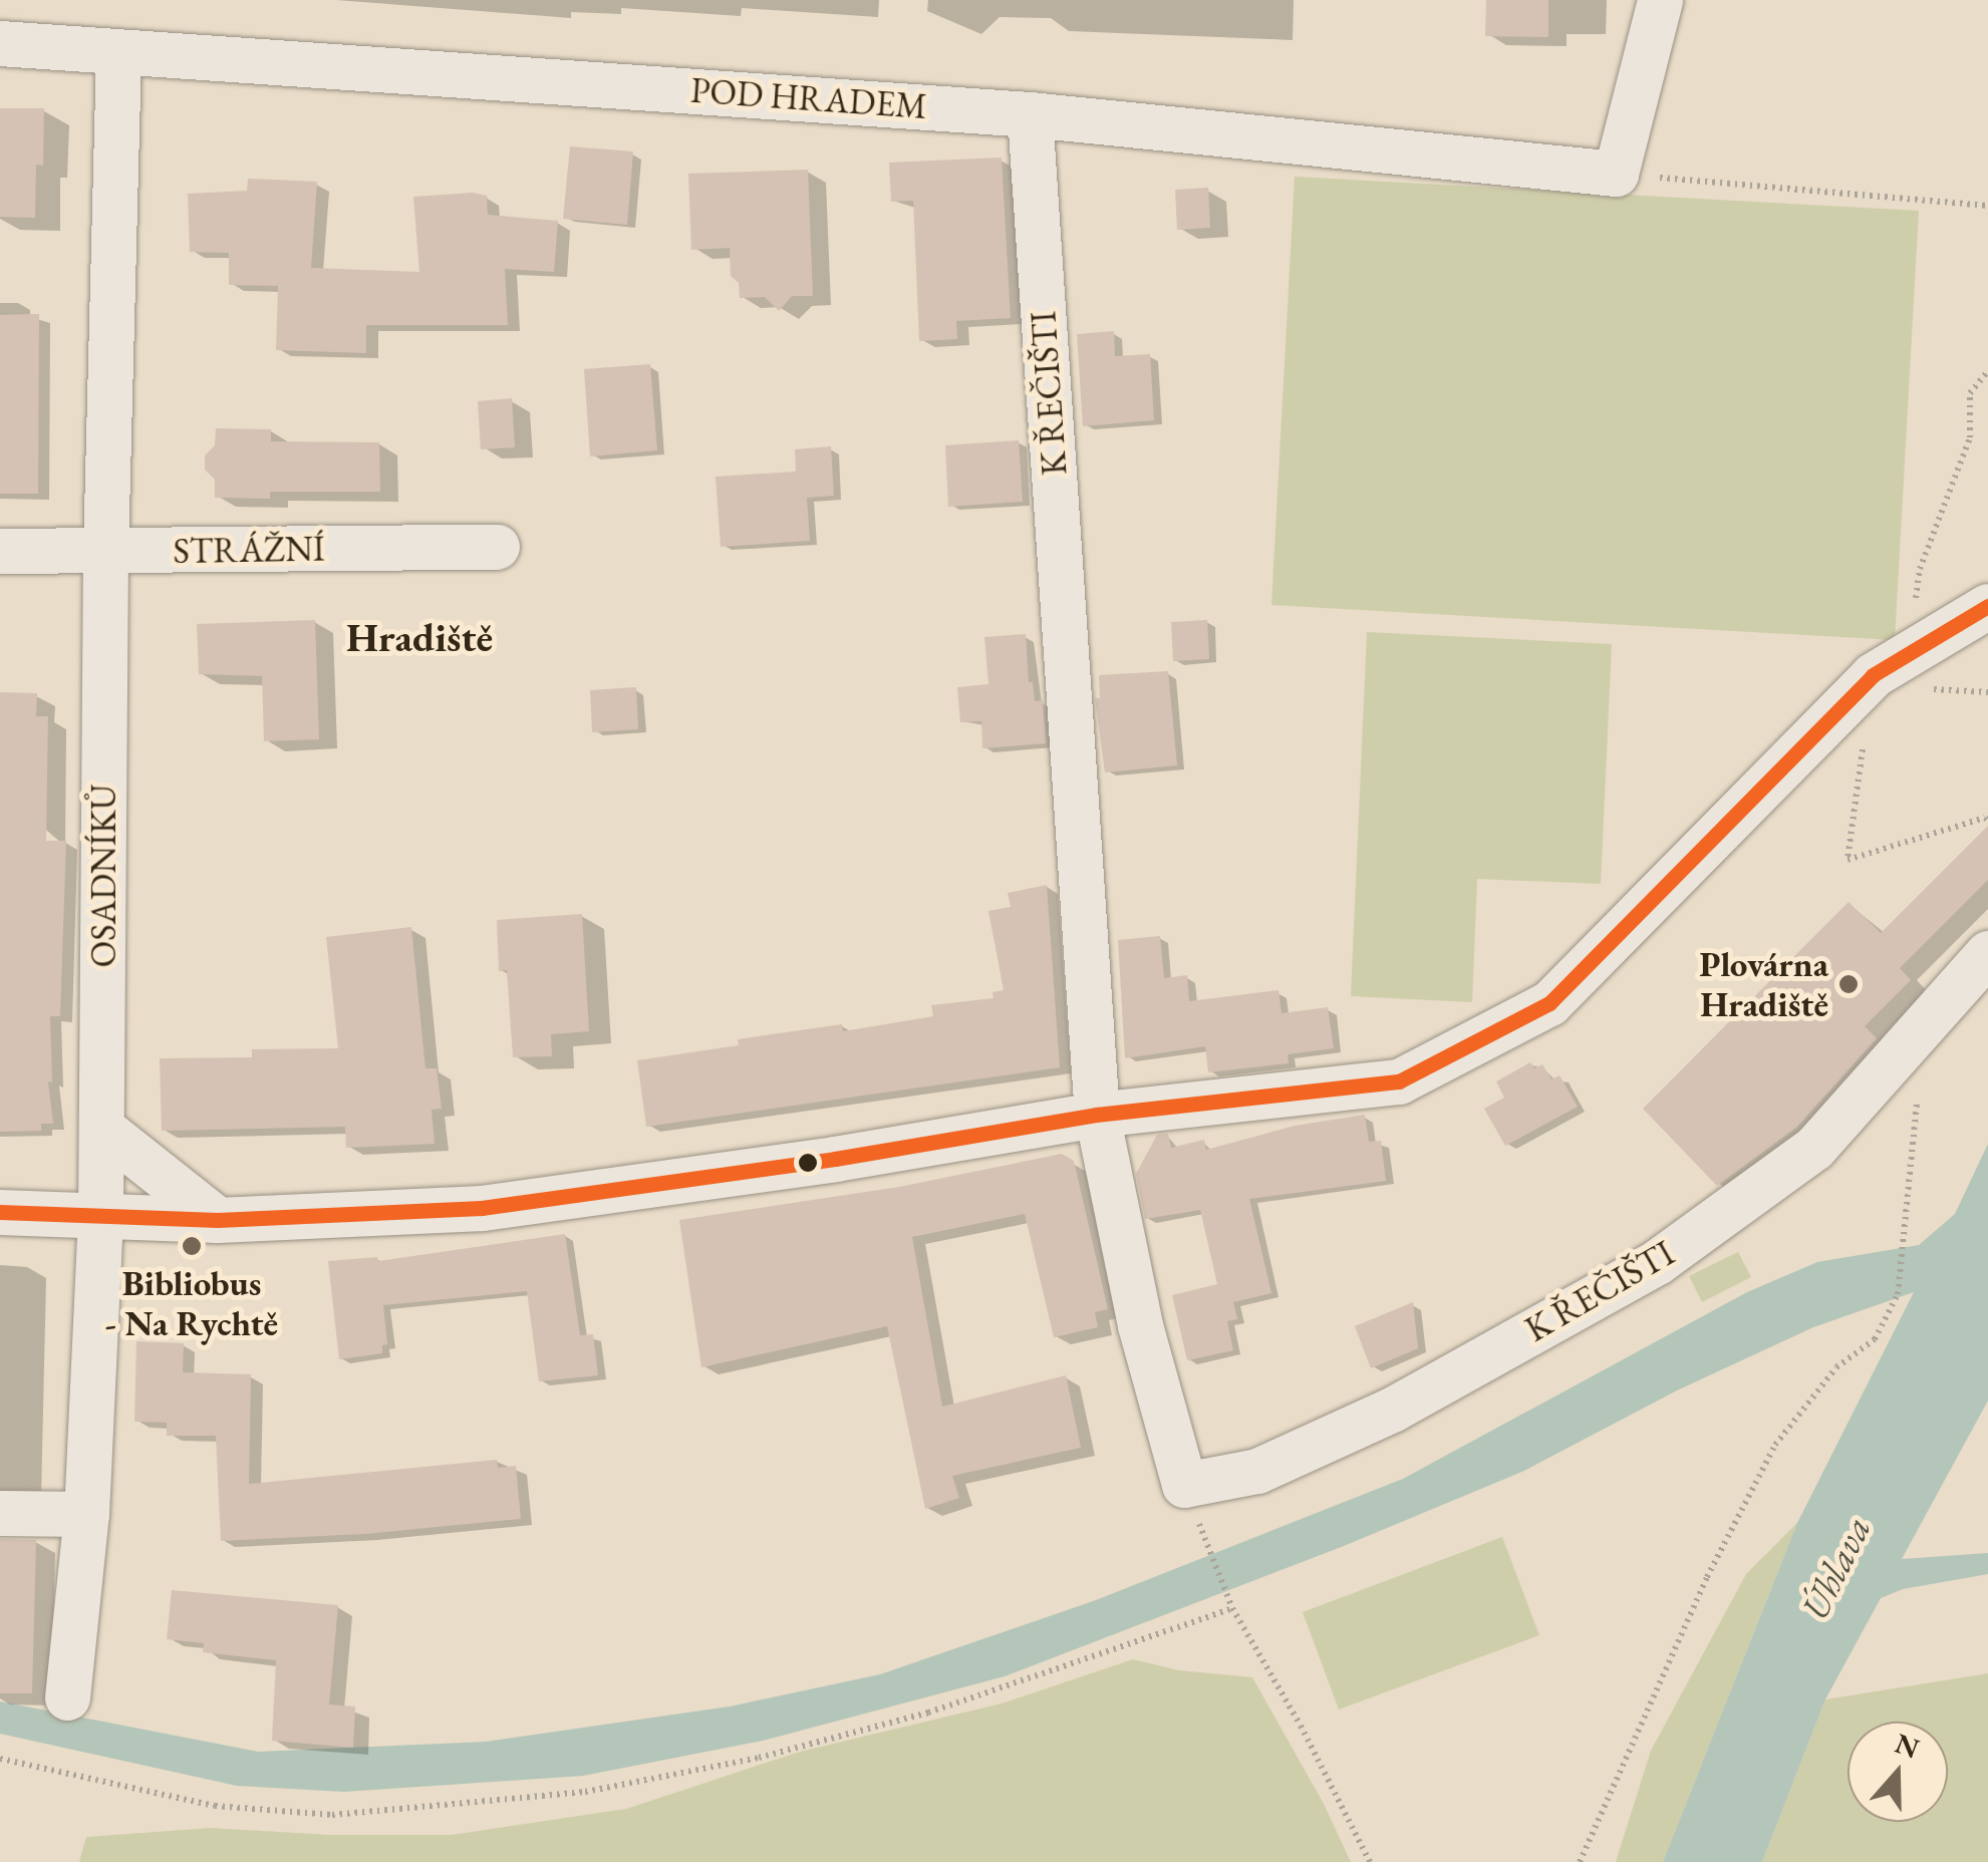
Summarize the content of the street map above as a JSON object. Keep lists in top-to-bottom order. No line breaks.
{"streets":{"street":["POD HRADEM","K ŘEČIŠTI","STRÁŽNÍ","OSADNÍKŮ"]},"crossings":[["POD HRADEM","K ŘEČIŠTI"],["POD HRADEM","OSADNÍKŮ"],["STRÁŽNÍ","OSADNÍKŮ"]],"districts":["Hradiště"],"water":["Úhlava"],"places":["Plovárna Hradiště","Bibliobus - Na Rychtě"],"north":"top"}
